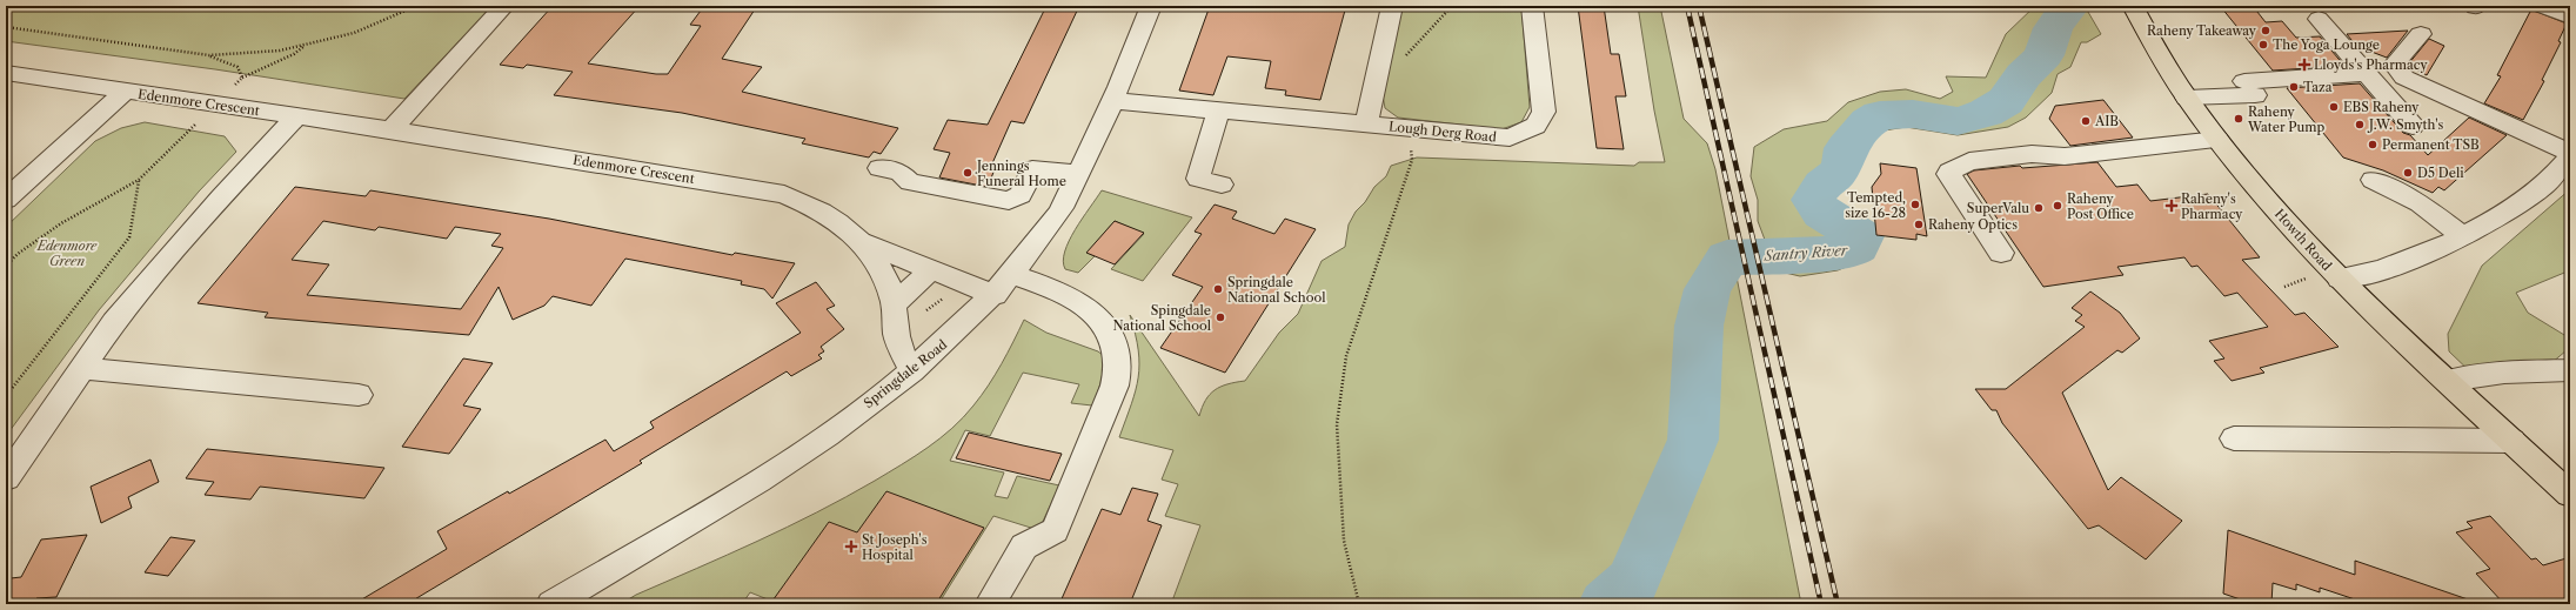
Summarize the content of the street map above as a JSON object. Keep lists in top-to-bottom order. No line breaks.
{"streets":{"main road":["Howth Road"],"street":["Edenmore Crescent","Lough Derg Road","Springdale Road"]},"crossings":[["Edenmore Crescent","Springdale Road"],["Lough Derg Road","Springdale Road"]],"water":["Santry River"],"parks":["Edenmore Green"],"places":{"other":["Raheny Takeaway","The Yoga Lounge","Taza","EBS Raheny","Raheny Water Pump","AIB","J.W. Smyth's","Permanent TSB","Jennings Funeral Home","D5 Deli","Tempted, size 16-28","Raheny Post Office","SuperValu","Raheny Optics","Springdale National School","Spingdale National School"],"health":["Lloyds's Pharmacy","Raheny's Pharmacy","St Joseph's Hospital"]}}
